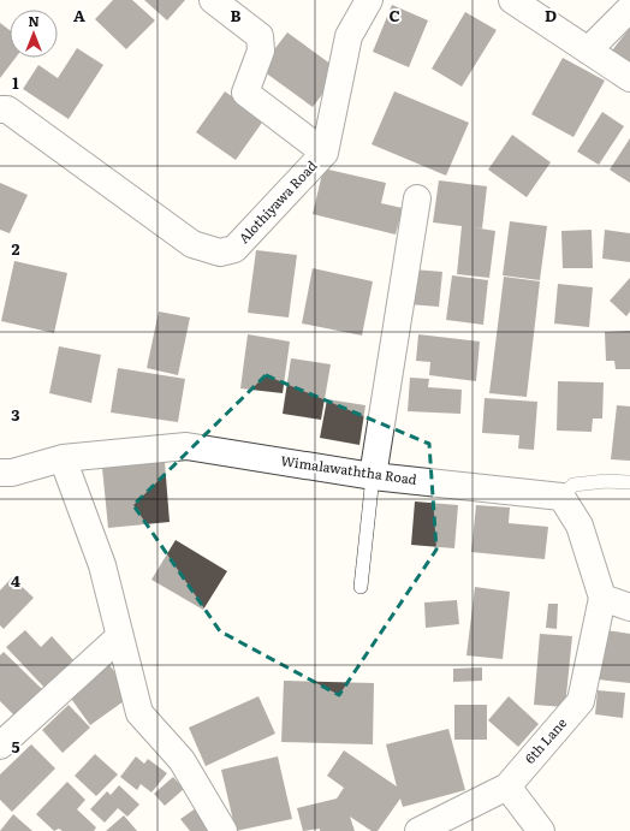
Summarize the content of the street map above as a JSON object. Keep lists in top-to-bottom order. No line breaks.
{"streets":{"street":["Alothiyawa Road","Wimalawaththa Road","6th Lane"]},"north":"top","grid":{"columns":["A","B","C","D"],"rows":["1","2","3","4","5"]}}
